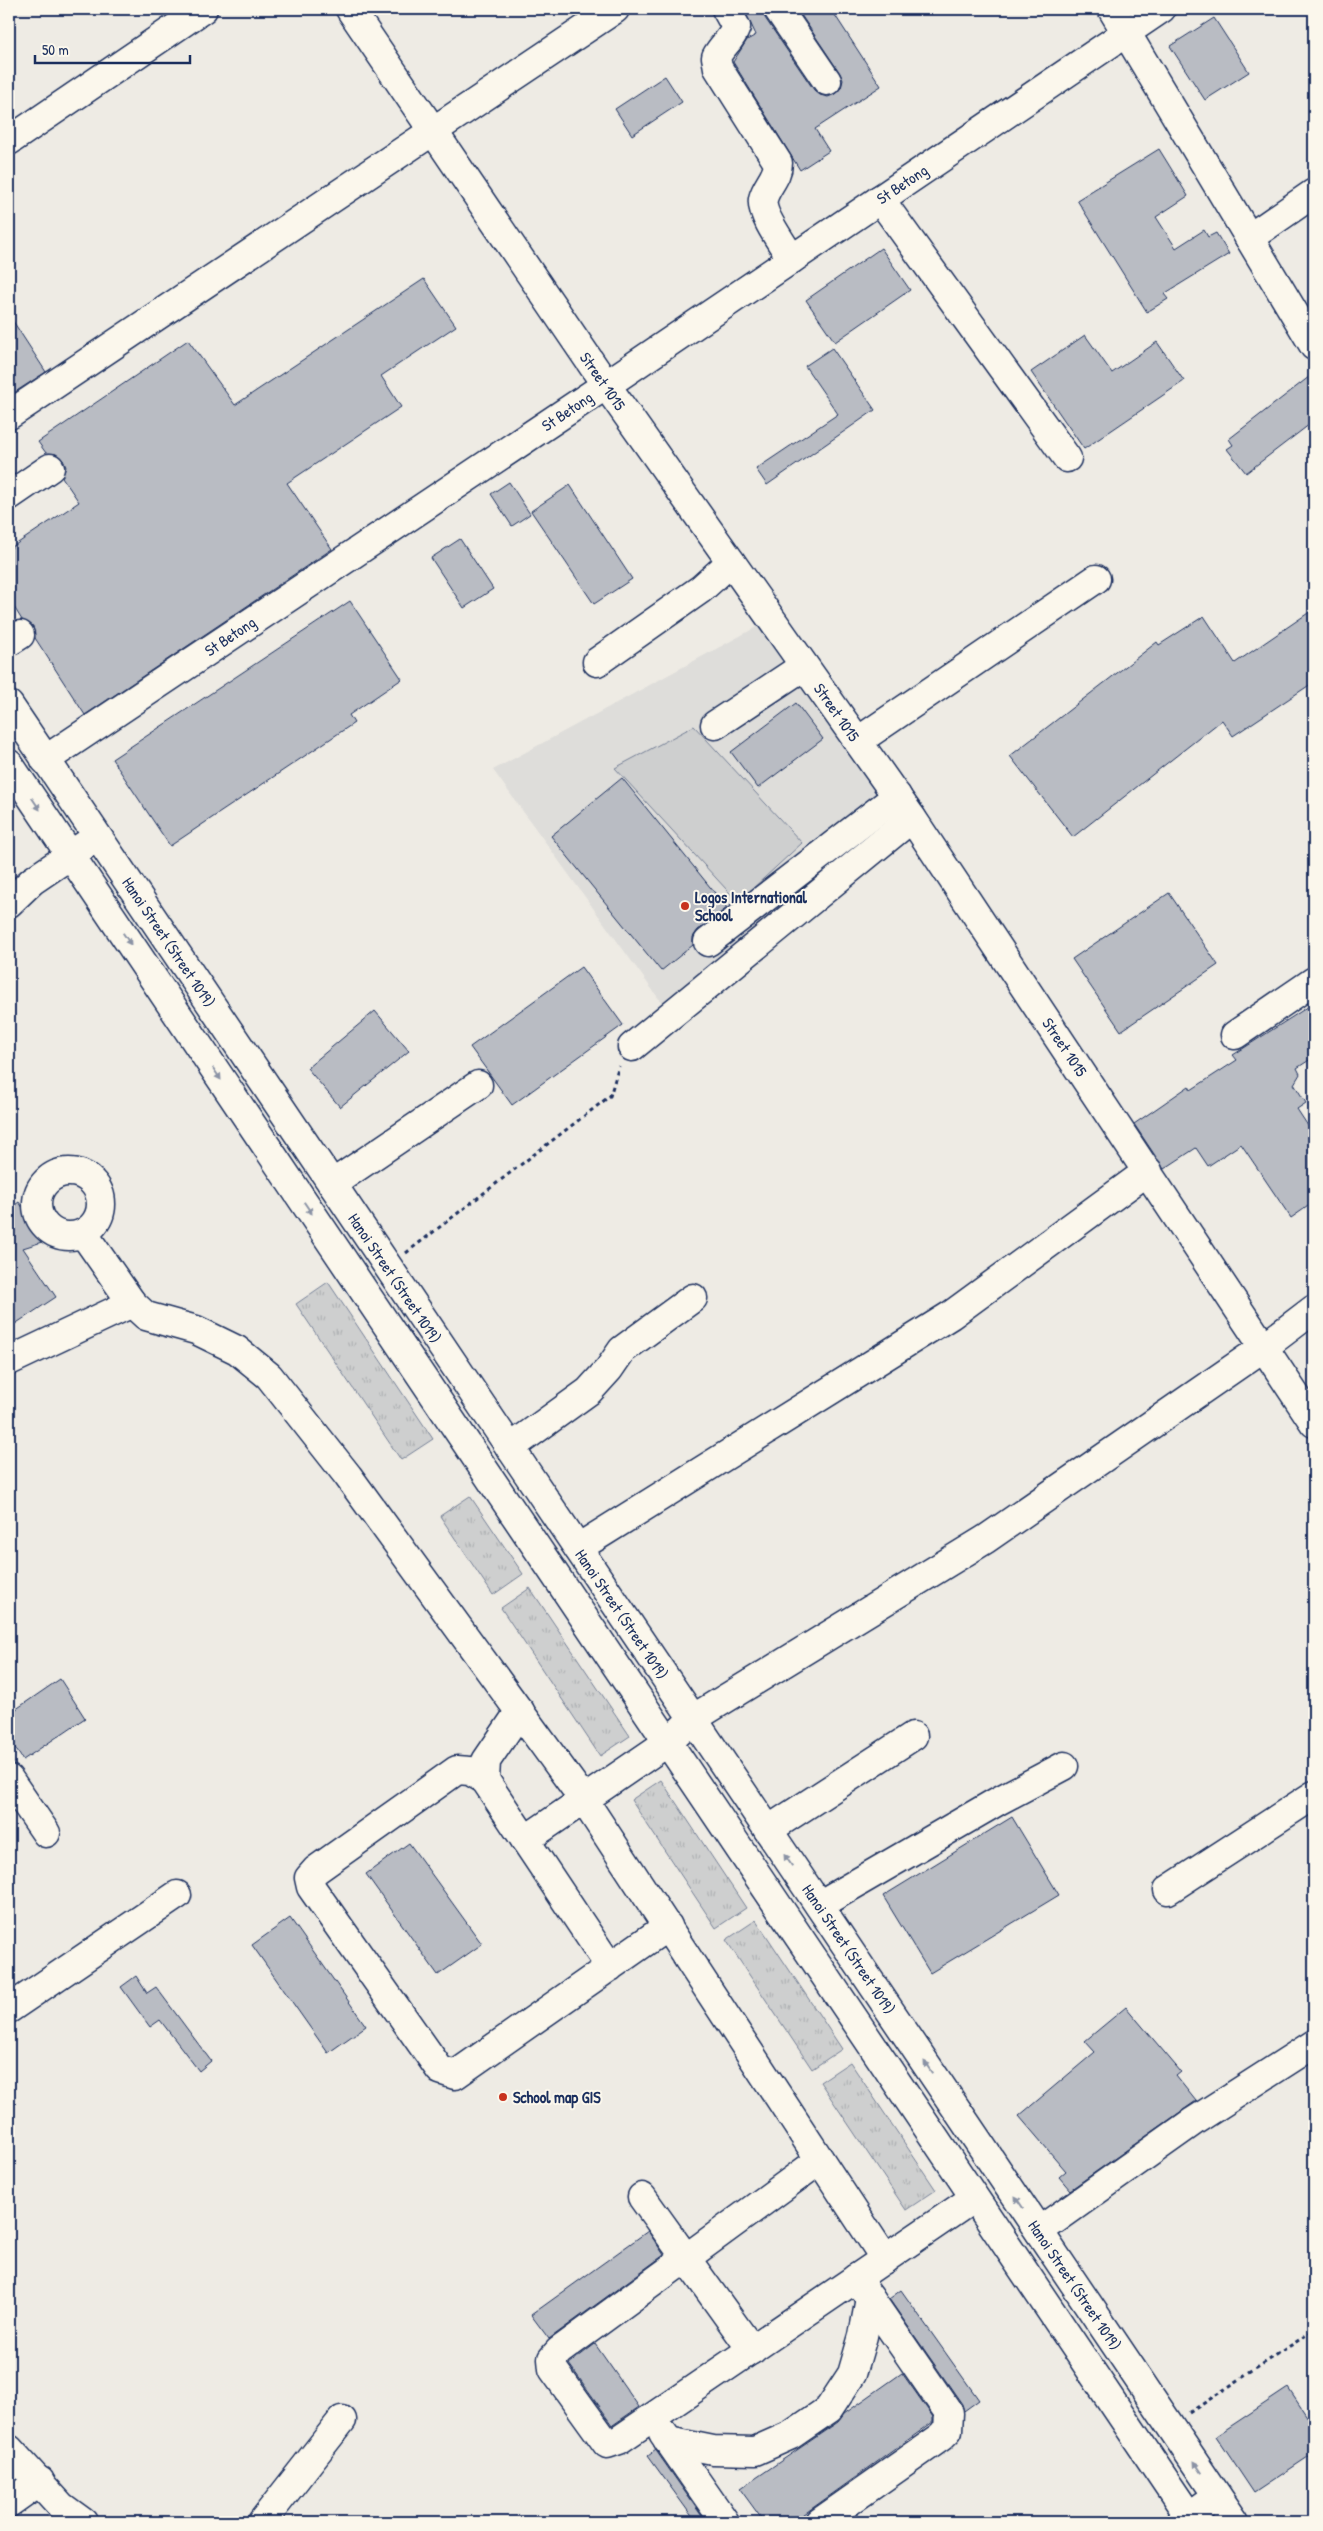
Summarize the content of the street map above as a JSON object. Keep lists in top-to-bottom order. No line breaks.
{"streets":{"street":["St Betong","Street 1015","Hanoi Street (Street 1019)"]},"crossings":[["St Betong","Street 1015"],["St Betong","Hanoi Street (Street 1019)"]],"places":["Logos International School","School map GIS"],"scale_bar":"50 m"}
